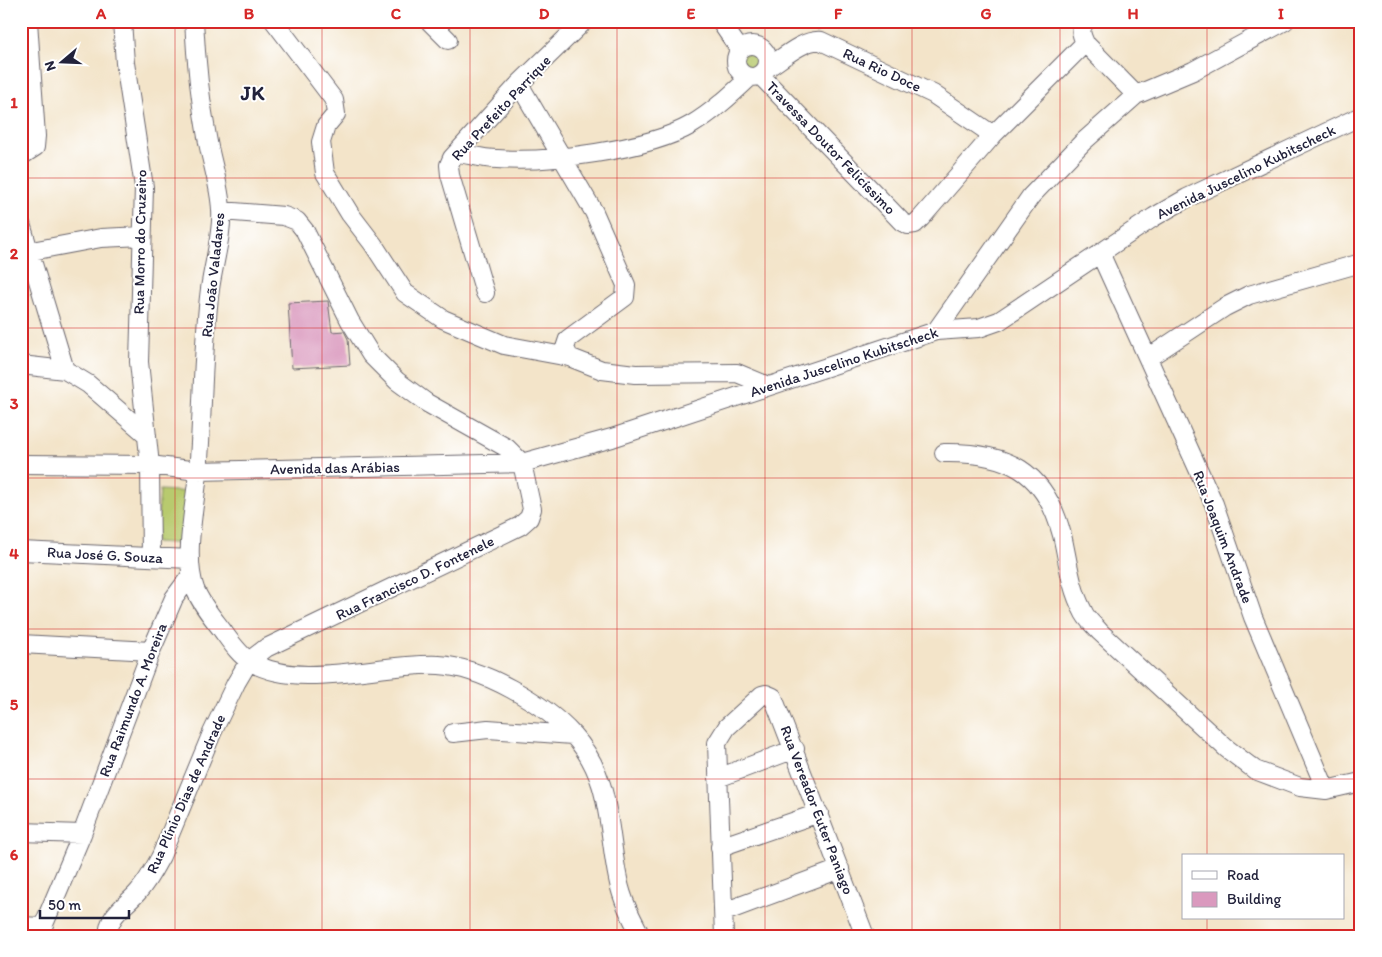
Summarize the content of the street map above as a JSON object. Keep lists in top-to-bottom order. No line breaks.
{"streets":{"street":["Rua Rio Doce","Rua Prefeito Parrique","Travessa Doutor Felicíssimo","Avenida Juscelino Kubitscheck","Rua Morro do Cruzeiro","Rua João Valadares","Avenida das Arábias","Rua Joaquim Andrade","Rua José G. Souza","Rua Francisco D. Fontenele","Rua Raimundo A. Moreira","Rua Plínio Dias de Andrade","Rua Vereador Euter Paniago"]},"crossings":[["Rua Rio Doce","Rua Prefeito Parrique"],["Rua Rio Doce","Travessa Doutor Felicíssimo"],["Avenida Juscelino Kubitscheck","Avenida das Arábias"],["Avenida Juscelino Kubitscheck","Rua Joaquim Andrade"],["Avenida Juscelino Kubitscheck","Rua Francisco D. Fontenele"],["Rua Morro do Cruzeiro","Avenida das Arábias"],["Rua Morro do Cruzeiro","Rua José G. Souza"],["Rua João Valadares","Avenida das Arábias"],["Avenida das Arábias","Rua Francisco D. Fontenele"],["Rua José G. Souza","Rua Raimundo A. Moreira"],["Rua Francisco D. Fontenele","Rua Plínio Dias de Andrade"]],"districts":["JK"],"legend":["Road","Building"],"scale_bar":"50 m","north":"left","grid":{"columns":["A","B","C","D","E","F","G","H","I"],"rows":["1","2","3","4","5","6"]}}
